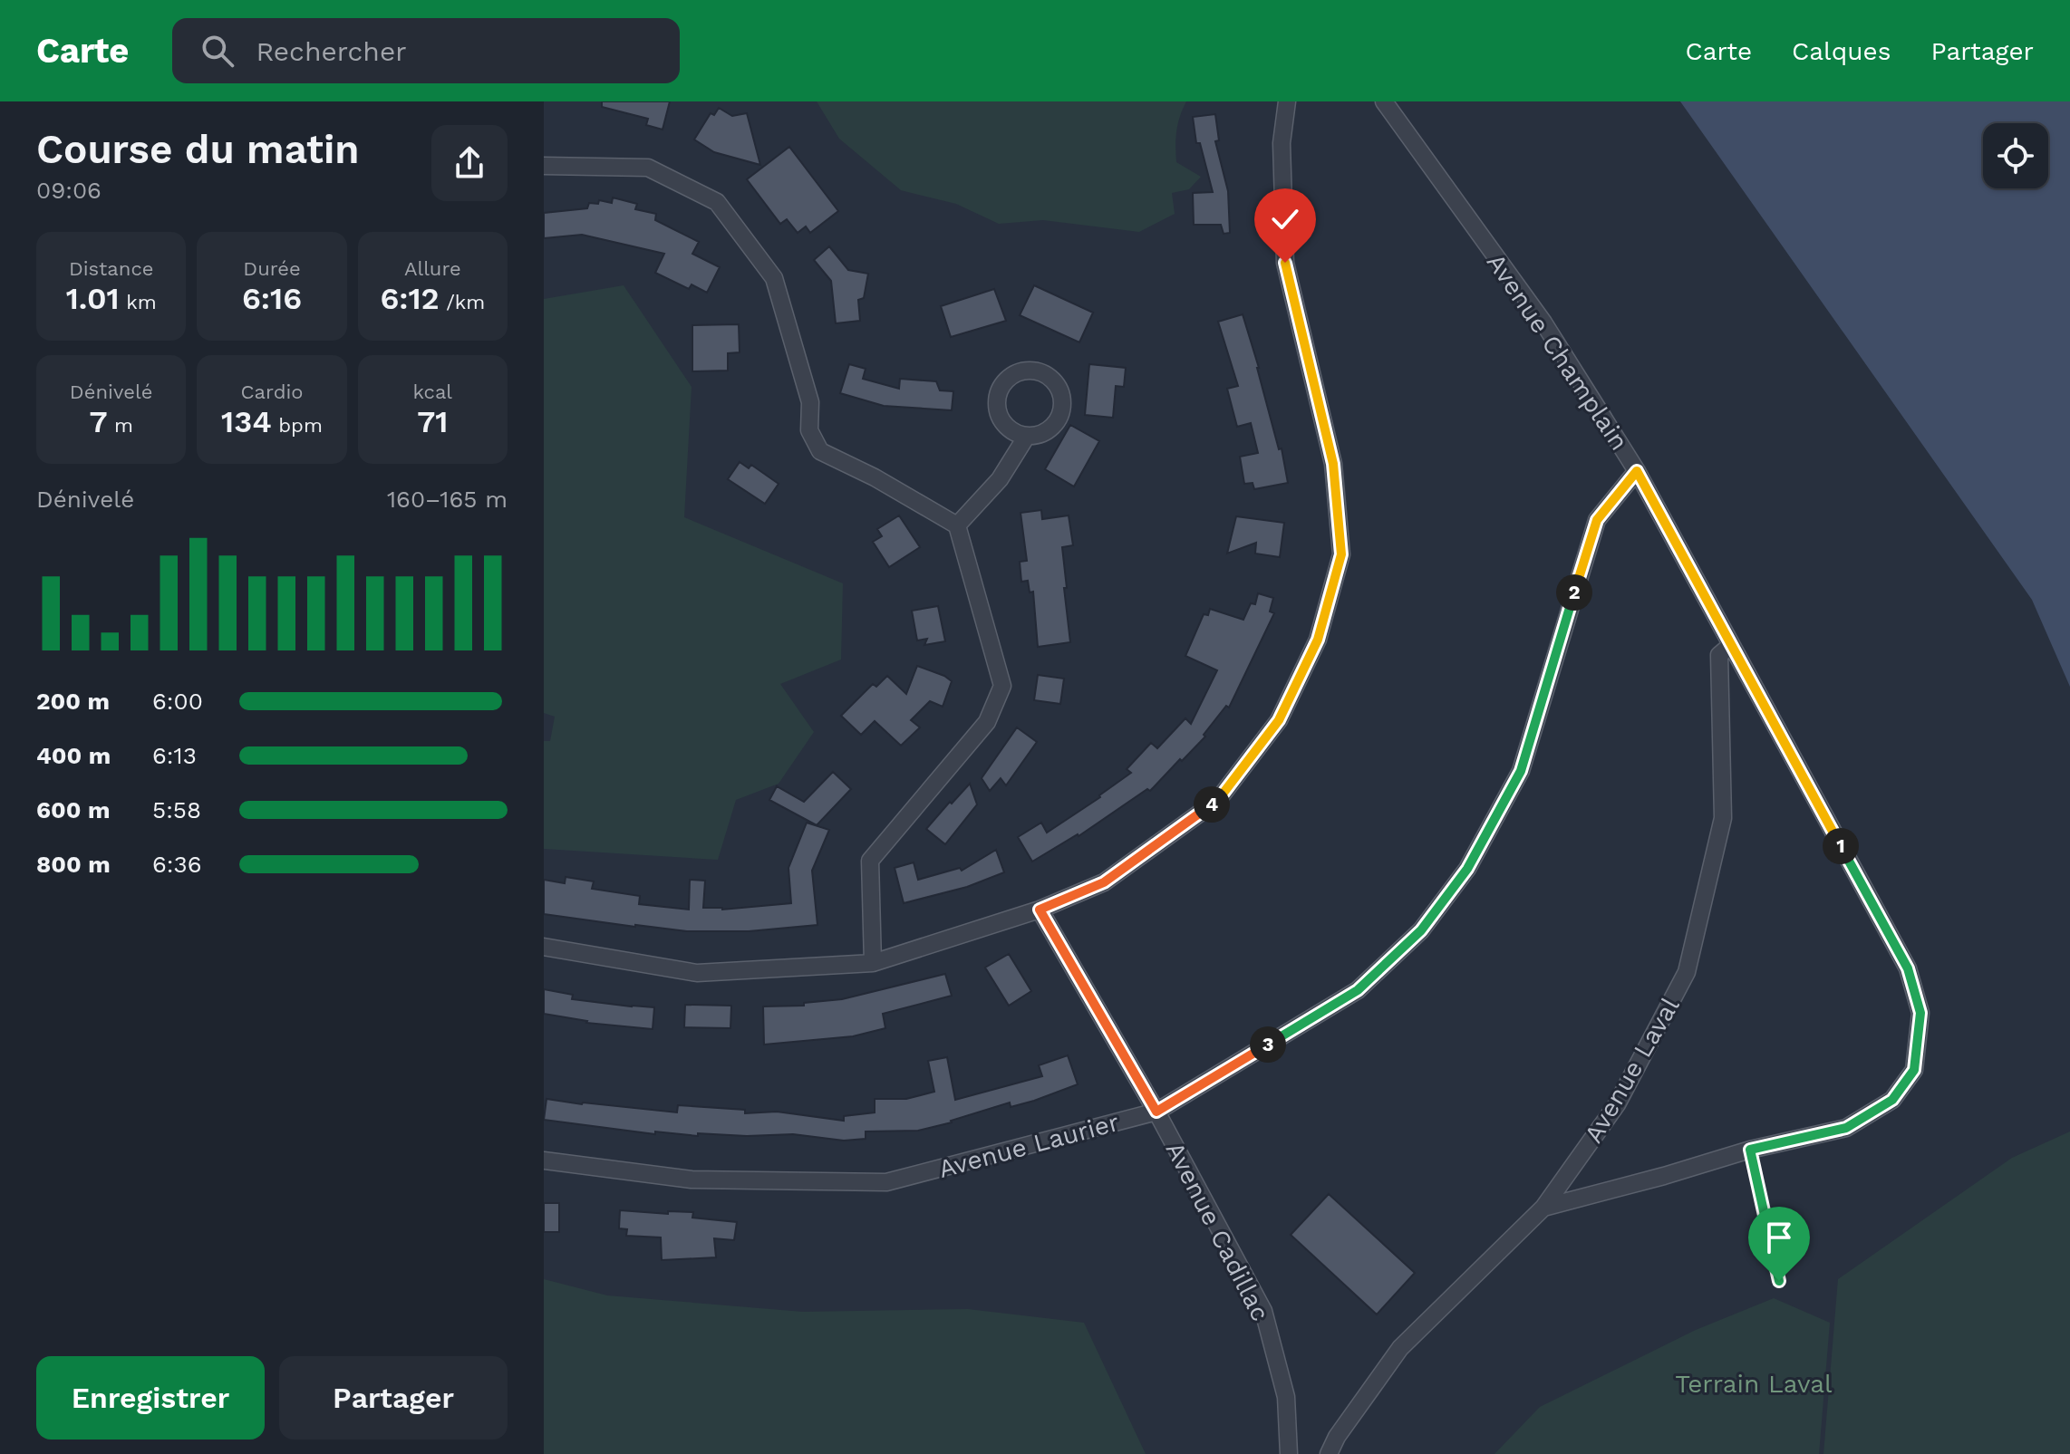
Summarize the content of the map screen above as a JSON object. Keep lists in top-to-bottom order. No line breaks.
{"streets":{"street":["Avenue Champlain","Avenue Laval","Avenue Laurier","Avenue Cadillac"]},"crossings":[["Avenue Champlain","Avenue Laval"],["Avenue Champlain","Avenue Laurier"],["Avenue Laurier","Avenue Cadillac"]],"parks":["Terrain Laval"],"page":{"header":"Carte","search":"Rechercher","nav":["Carte","Calques","Partager"],"heading":["Course du matin","09:06"],"stats":[["Distance","1.01 km"],["Durée","6:16"],["Allure","6:12 /km"],["Dénivelé","7 m"],["Cardio","134 bpm"],["kcal","71"]],"chart":["Dénivelé","160–165 m"],"pins":["2","4","1","3"],"list":[{"name":"200 m","note":"6:00"},{"name":"400 m","note":"6:13"},{"name":"600 m","note":"5:58"},{"name":"800 m","note":"6:36"}],"buttons":["Enregistrer","Partager"]}}
